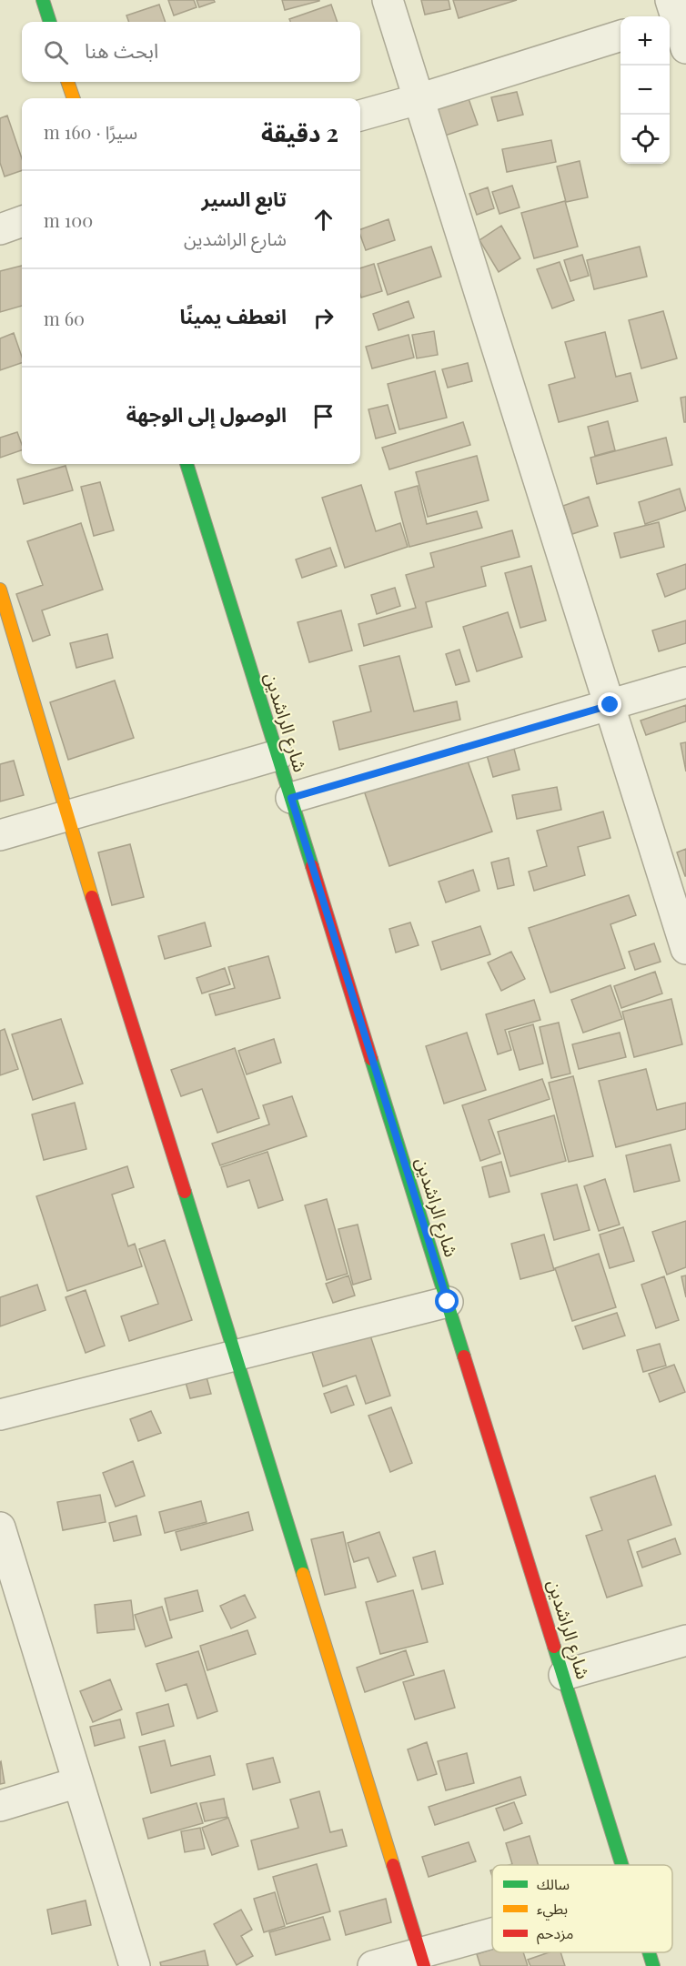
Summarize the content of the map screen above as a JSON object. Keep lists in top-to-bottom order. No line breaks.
{"streets":{"street":["شارع الراشدين"]},"legend":["سالك","بطيء","مزدحم"],"page":{"map_buttons":["+","−"],"search":"ابحث هنا","heading":["2 دقيقة","سيرًا · 160 m"],"list":[["تابع السير","شارع الراشدين","100 m"],["انعطف يمينًا","60 m"],"الوصول إلى الوجهة"]}}
